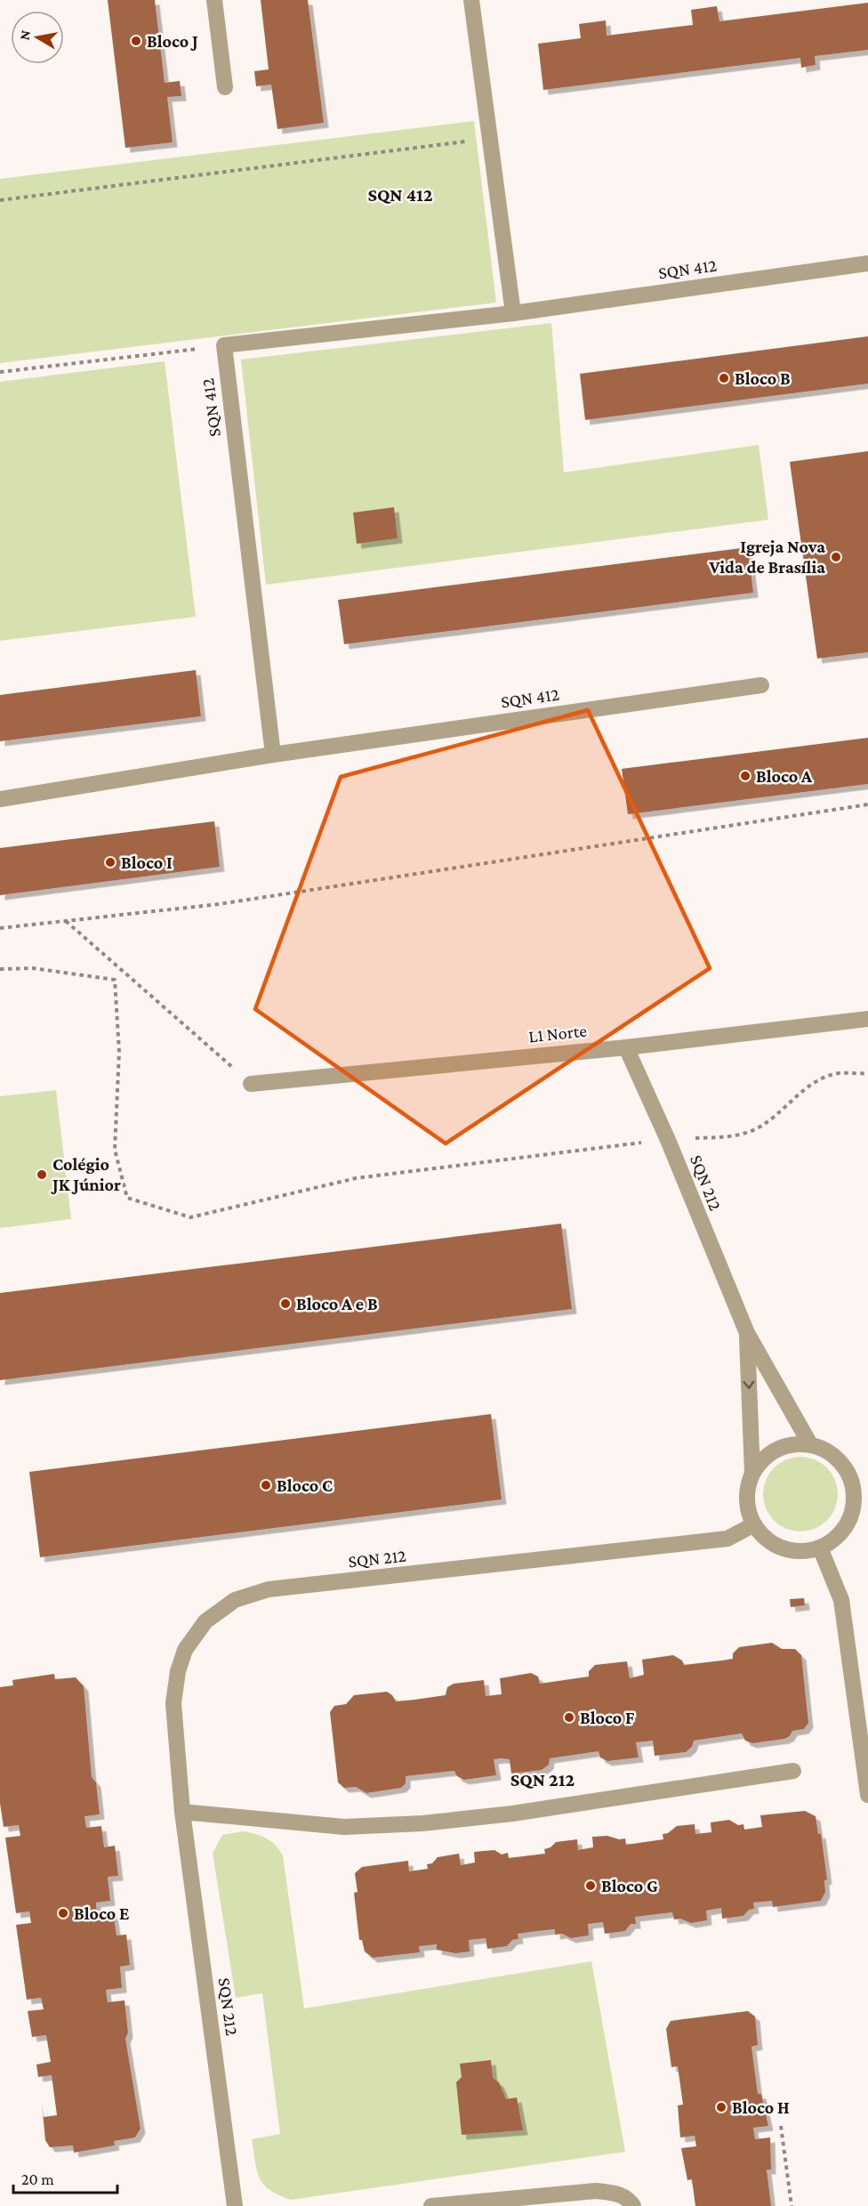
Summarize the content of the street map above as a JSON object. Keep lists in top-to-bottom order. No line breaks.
{"streets":{"street":["SQN 412","L1 Norte","SQN 212"]},"crossings":[["L1 Norte","SQN 212"]],"districts":["SQN 412","SQN 212"],"places":["Bloco J","Bloco B","Igreja Nova Vida de Brasília","Bloco A","Bloco I","Colégio JK Júnior","Bloco A e B","Bloco C","Bloco F","Bloco G","Bloco E","Bloco H"],"scale_bar":"20 m","north":"left"}
